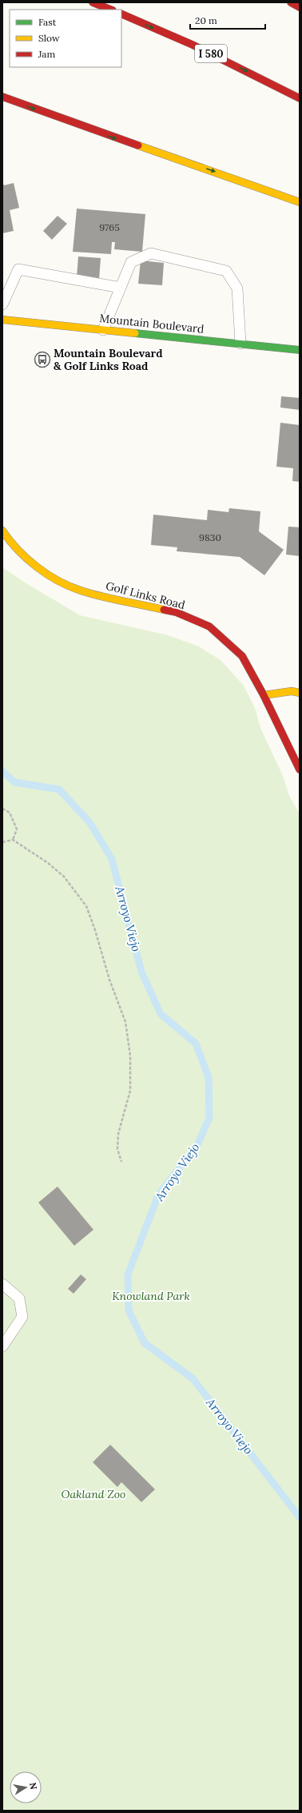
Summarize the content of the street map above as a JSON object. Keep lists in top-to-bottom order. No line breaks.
{"streets":{"main road":["I 580","Mountain Boulevard","Golf Links Road"]},"water":["Arroyo Viejo"],"parks":["Knowland Park","Oakland Zoo"],"places":{"bus stop":["Mountain Boulevard & Golf Links Road"]},"house_numbers":["9765","9830"],"legend":["Fast","Slow","Jam"],"scale_bar":"20 m","north":"right"}
